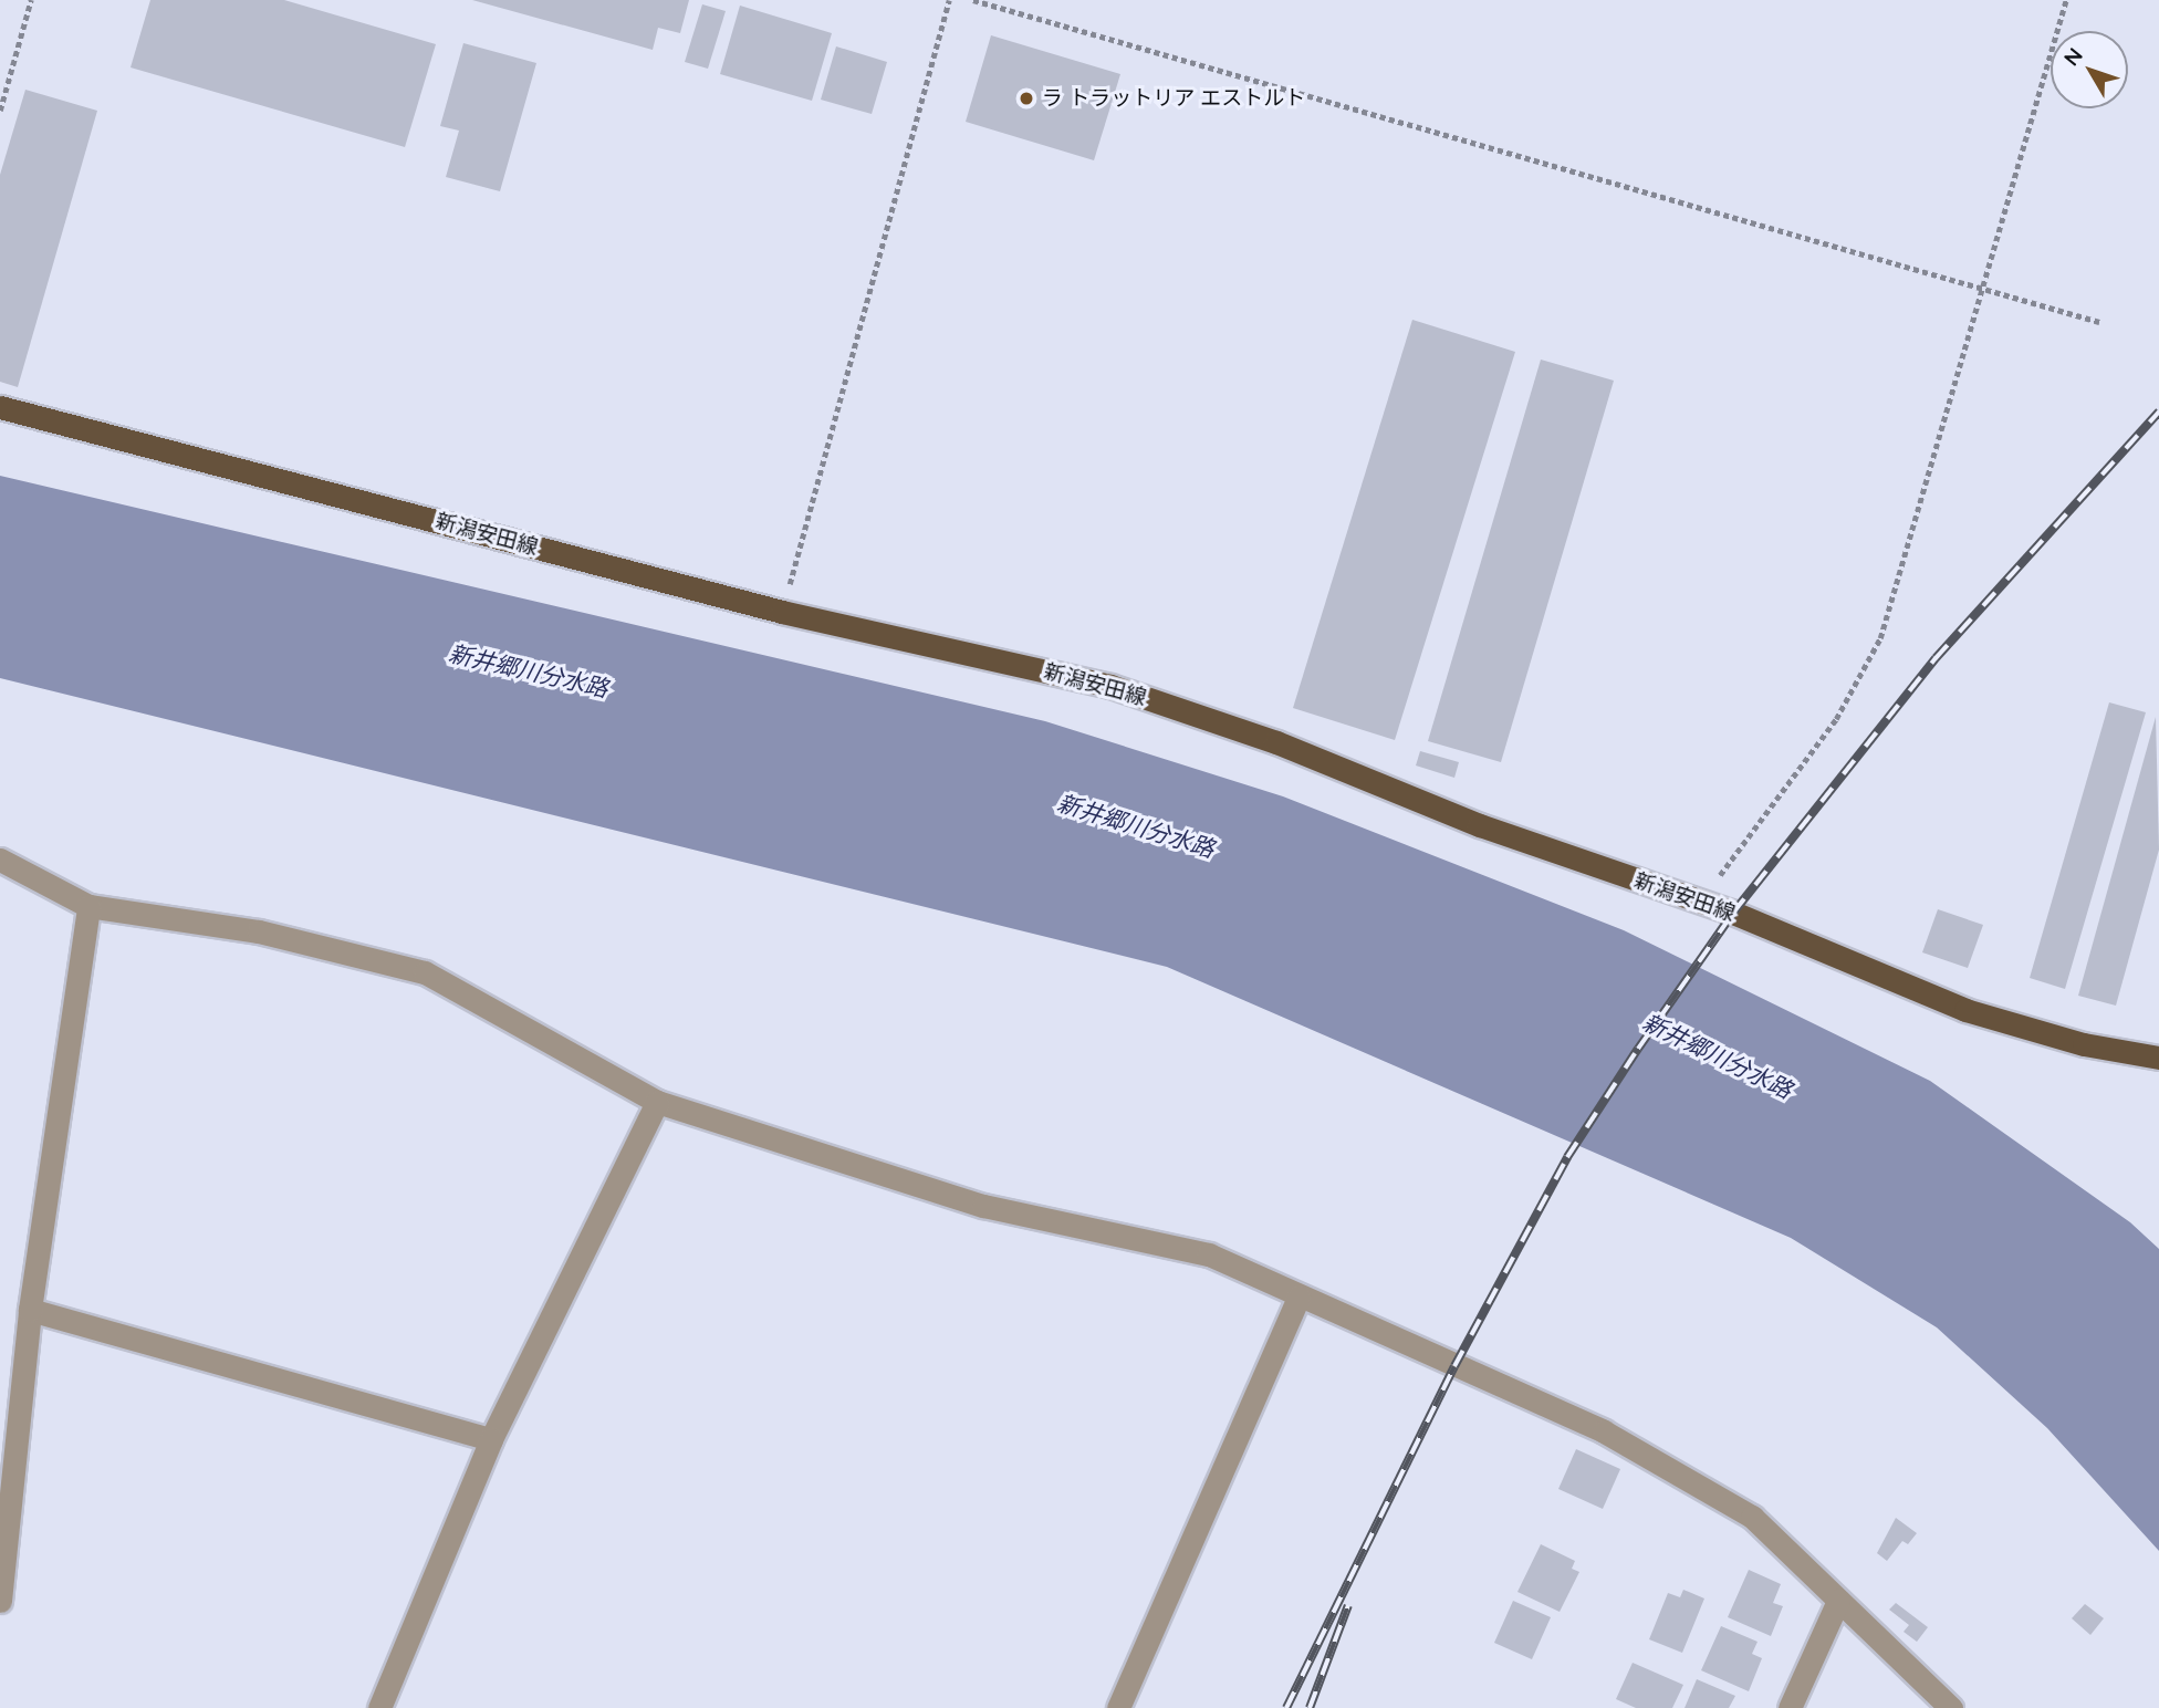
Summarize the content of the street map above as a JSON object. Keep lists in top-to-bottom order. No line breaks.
{"streets":{"main road":["新潟安田線"]},"water":["新井郷川分水路"],"places":["ラ トラットリア エストルト"],"north":"top left"}
